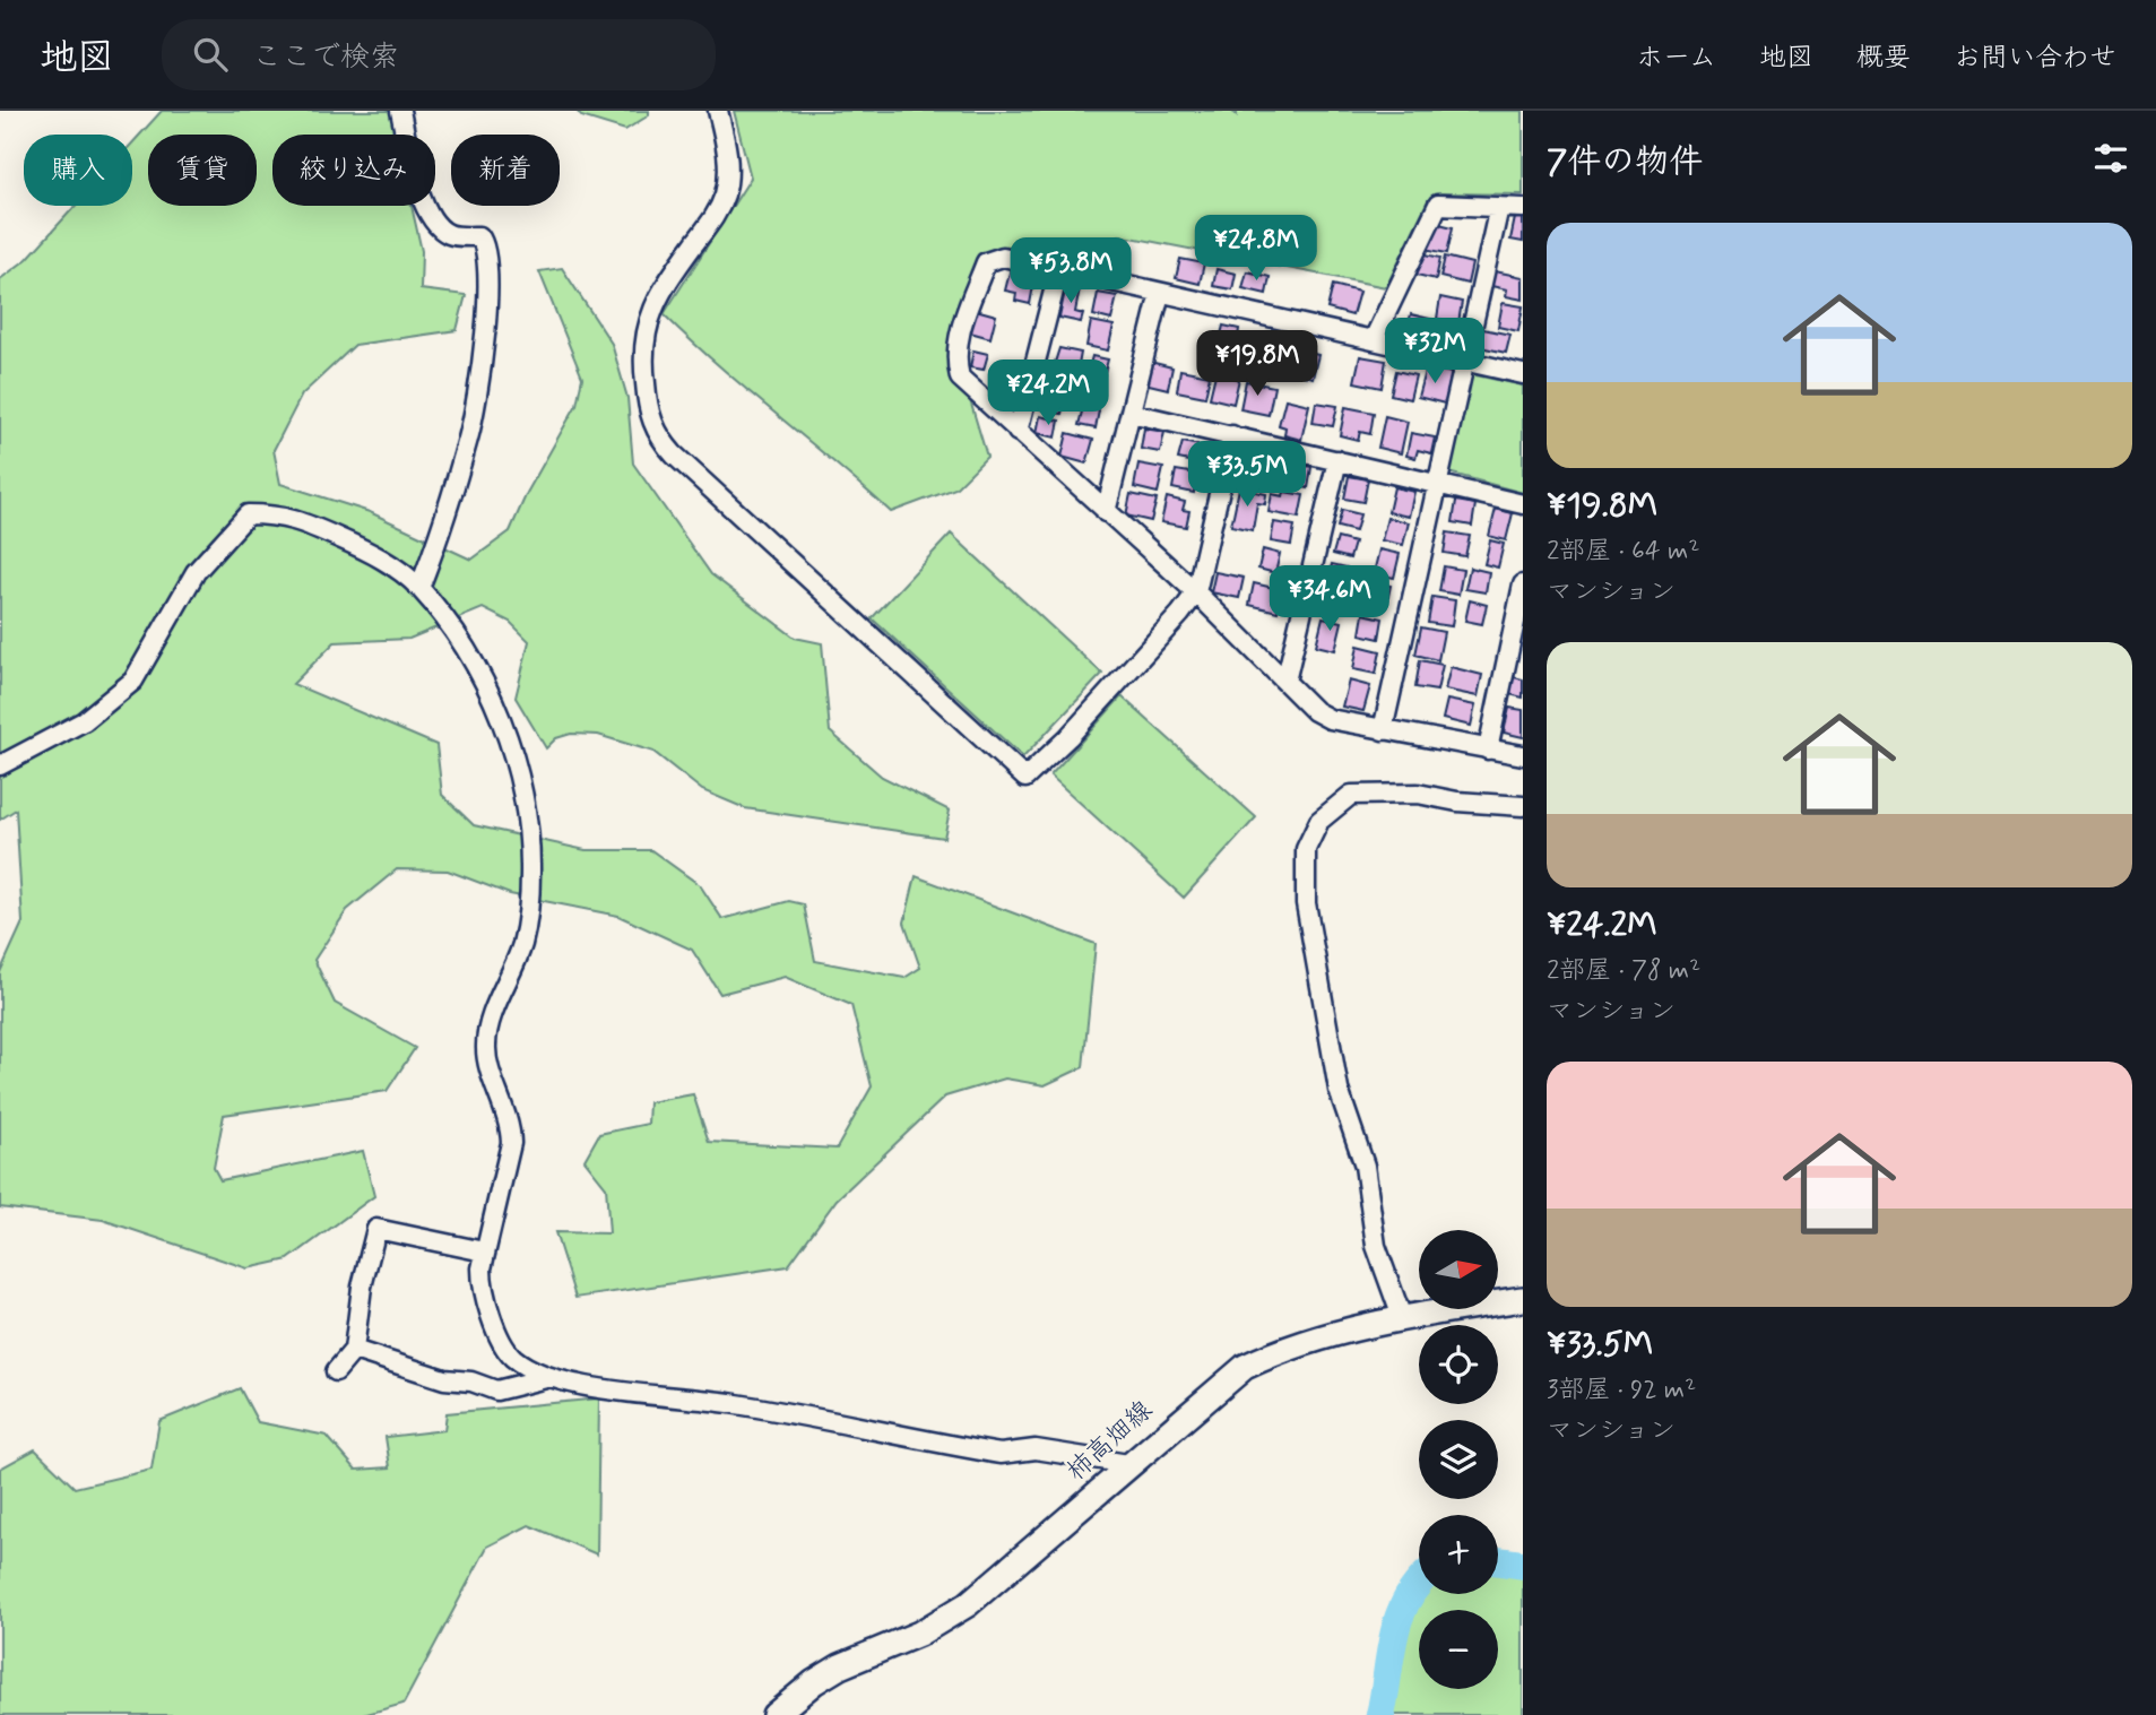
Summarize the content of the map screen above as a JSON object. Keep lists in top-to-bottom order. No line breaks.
{"streets":{"main road":["柿高畑線"]},"north":"right","page":{"header":"地図","search":"ここで検索","nav":["ホーム","地図","概要","お問い合わせ"],"heading":"7件の物件","chip":["購入","賃貸","絞り込み","新着"],"list":[{"name":"¥19.8M","note":"2部屋 · 64 m² · マンション"},{"name":"¥24.2M","note":"2部屋 · 78 m² · マンション"},{"name":"¥33.5M","note":"3部屋 · 92 m² · マンション"}],"price":["¥24.8M","¥53.8M","¥32M","¥19.8M","¥24.2M","¥33.5M","¥34.6M"],"map_buttons":["+","−"]}}
